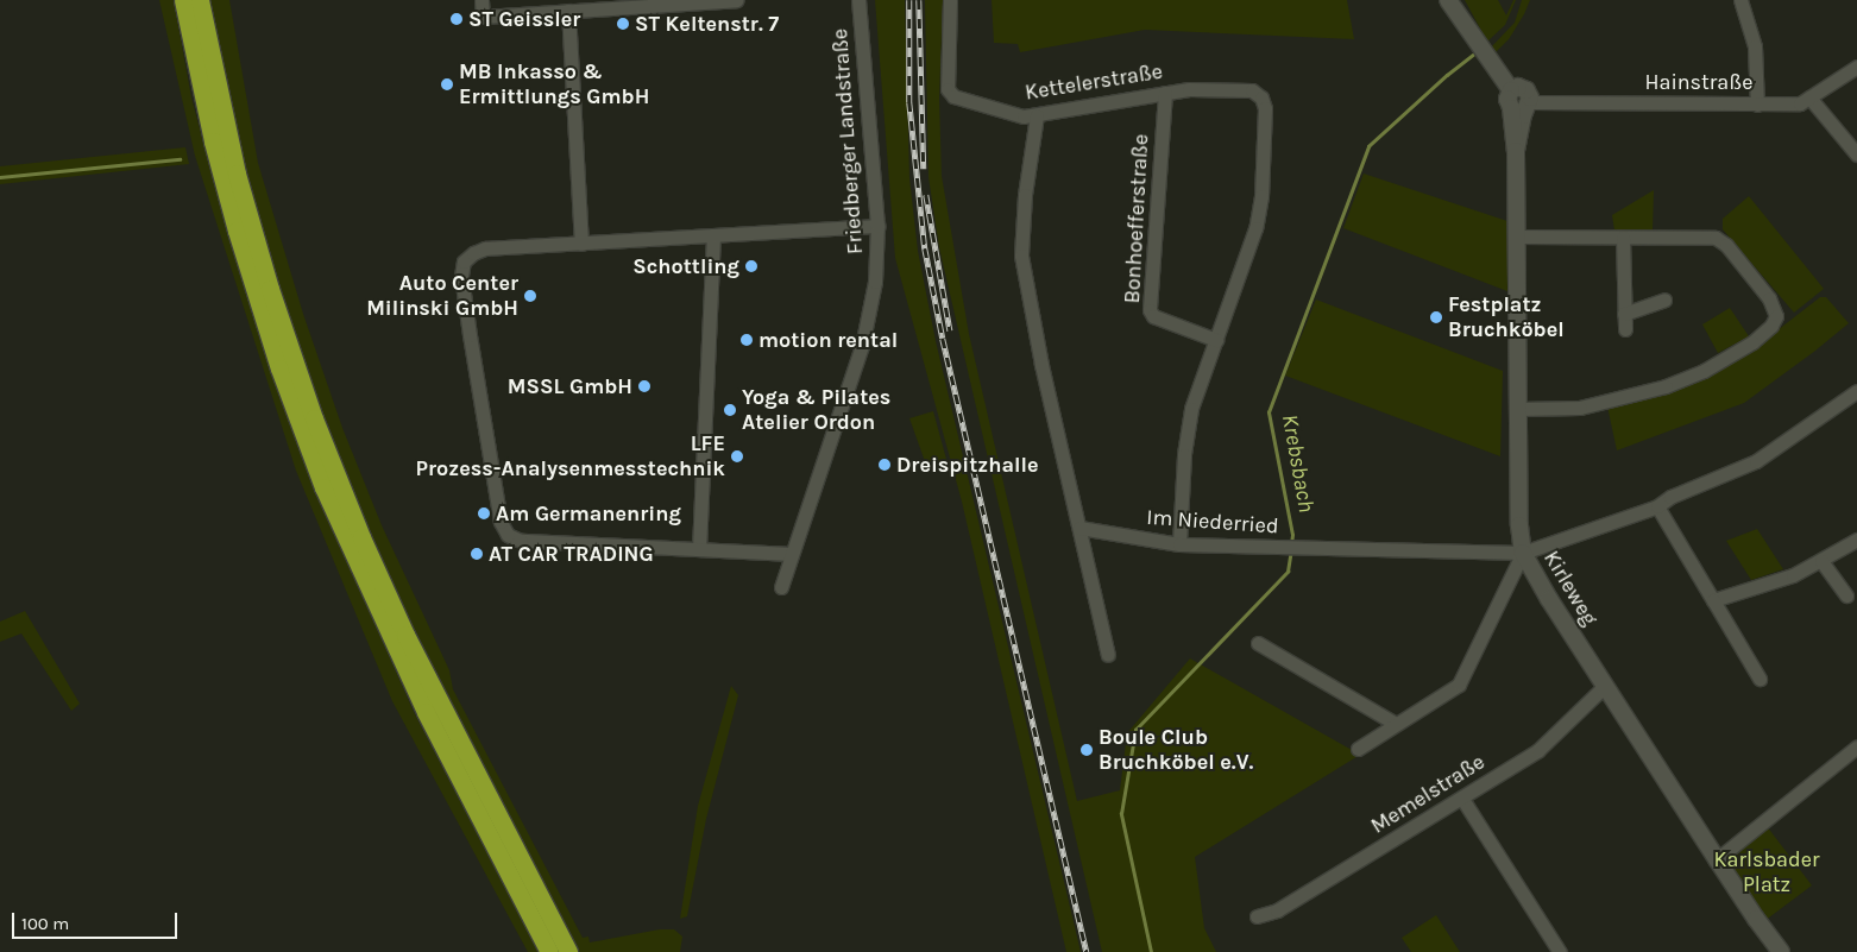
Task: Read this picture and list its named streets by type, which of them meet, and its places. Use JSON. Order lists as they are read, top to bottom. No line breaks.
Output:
{"streets":{"street":["Kettelerstraße","Hainstraße","Friedberger Landstraße","Bonhoefferstraße","Im Niederried","Kirleweg","Memelstraße"]},"crossings":[["Kettelerstraße","Bonhoefferstraße"],["Hainstraße","Kirleweg"],["Im Niederried","Kirleweg"],["Kirleweg","Memelstraße"]],"water":["Krebsbach"],"parks":["Karlsbader Platz"],"places":["ST Geissler","ST Keltenstr. 7","MB Inkasso & Ermittlungs GmbH","Schottling","Auto Center Milinski GmbH","Festplatz Bruchköbel","motion rental","MSSL GmbH","Yoga & Pilates Atelier Ordon","LFE Prozess-Analysenmesstechnik","Dreispitzhalle","Am Germanenring","AT CAR TRADING","Boule Club Bruchköbel e.V."],"scale_bar":"100 m"}
